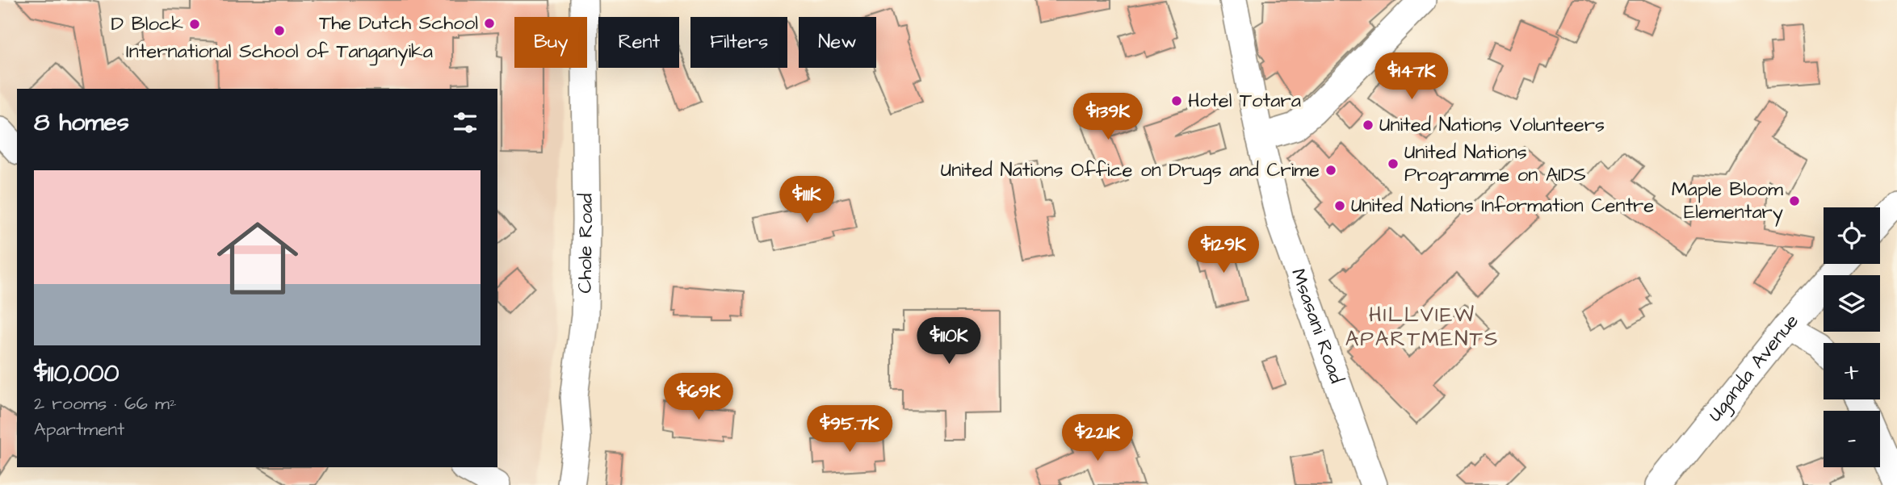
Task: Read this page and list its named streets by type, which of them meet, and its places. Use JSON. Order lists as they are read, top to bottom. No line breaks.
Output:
{"streets":{"street":["Chole Road","Msasani Road","Uganda Avenue"]},"districts":["HILLVIEW APARTMENTS"],"places":["The Dutch School","D Block","International School of Tanganyika","Hotel Totara","United Nations Volunteers","United Nations Programme on AIDS","United Nations Office on Drugs and Crime","Maple Bloom Elementary","United Nations Information Centre"],"page":{"chip":["Buy","Rent","Filters","New"],"price":["$147K","$139K","$111K","$129K","$110K","$69K","$95.7K","$221K"],"heading":"8 homes","list":[{"name":"$110,000","note":"2 rooms · 66 m² · Apartment"}],"map_buttons":["+","−"]}}
